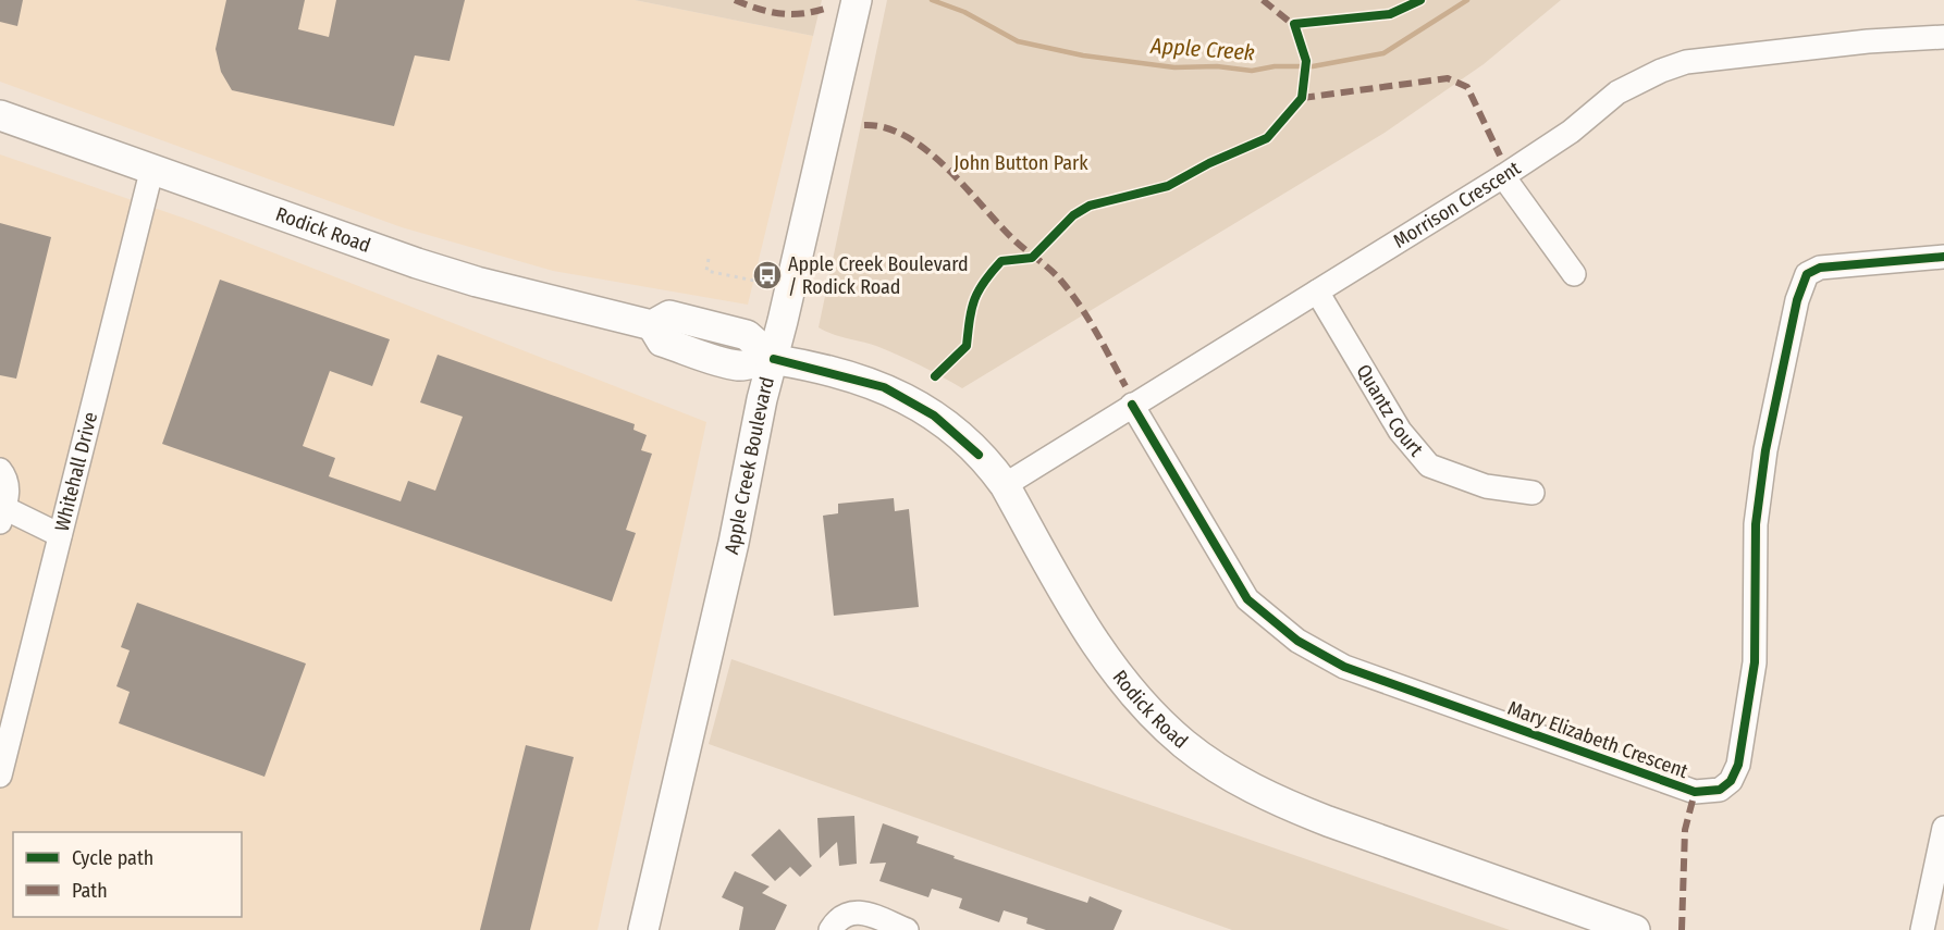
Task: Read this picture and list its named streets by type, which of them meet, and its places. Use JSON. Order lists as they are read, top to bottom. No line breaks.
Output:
{"streets":{"main road":["Rodick Road","Apple Creek Boulevard"],"street":["Morrison Crescent","Quantz Court","Whitehall Drive","Mary Elizabeth Crescent"]},"crossings":[["Morrison Crescent","Rodick Road"],["Morrison Crescent","Quantz Court"],["Morrison Crescent","Mary Elizabeth Crescent"],["Rodick Road","Apple Creek Boulevard"],["Rodick Road","Whitehall Drive"]],"water":["Apple Creek"],"parks":["John Button Park"],"places":{"bus stop":["Apple Creek Boulevard / Rodick Road"]},"legend":["Cycle path","Path"]}
